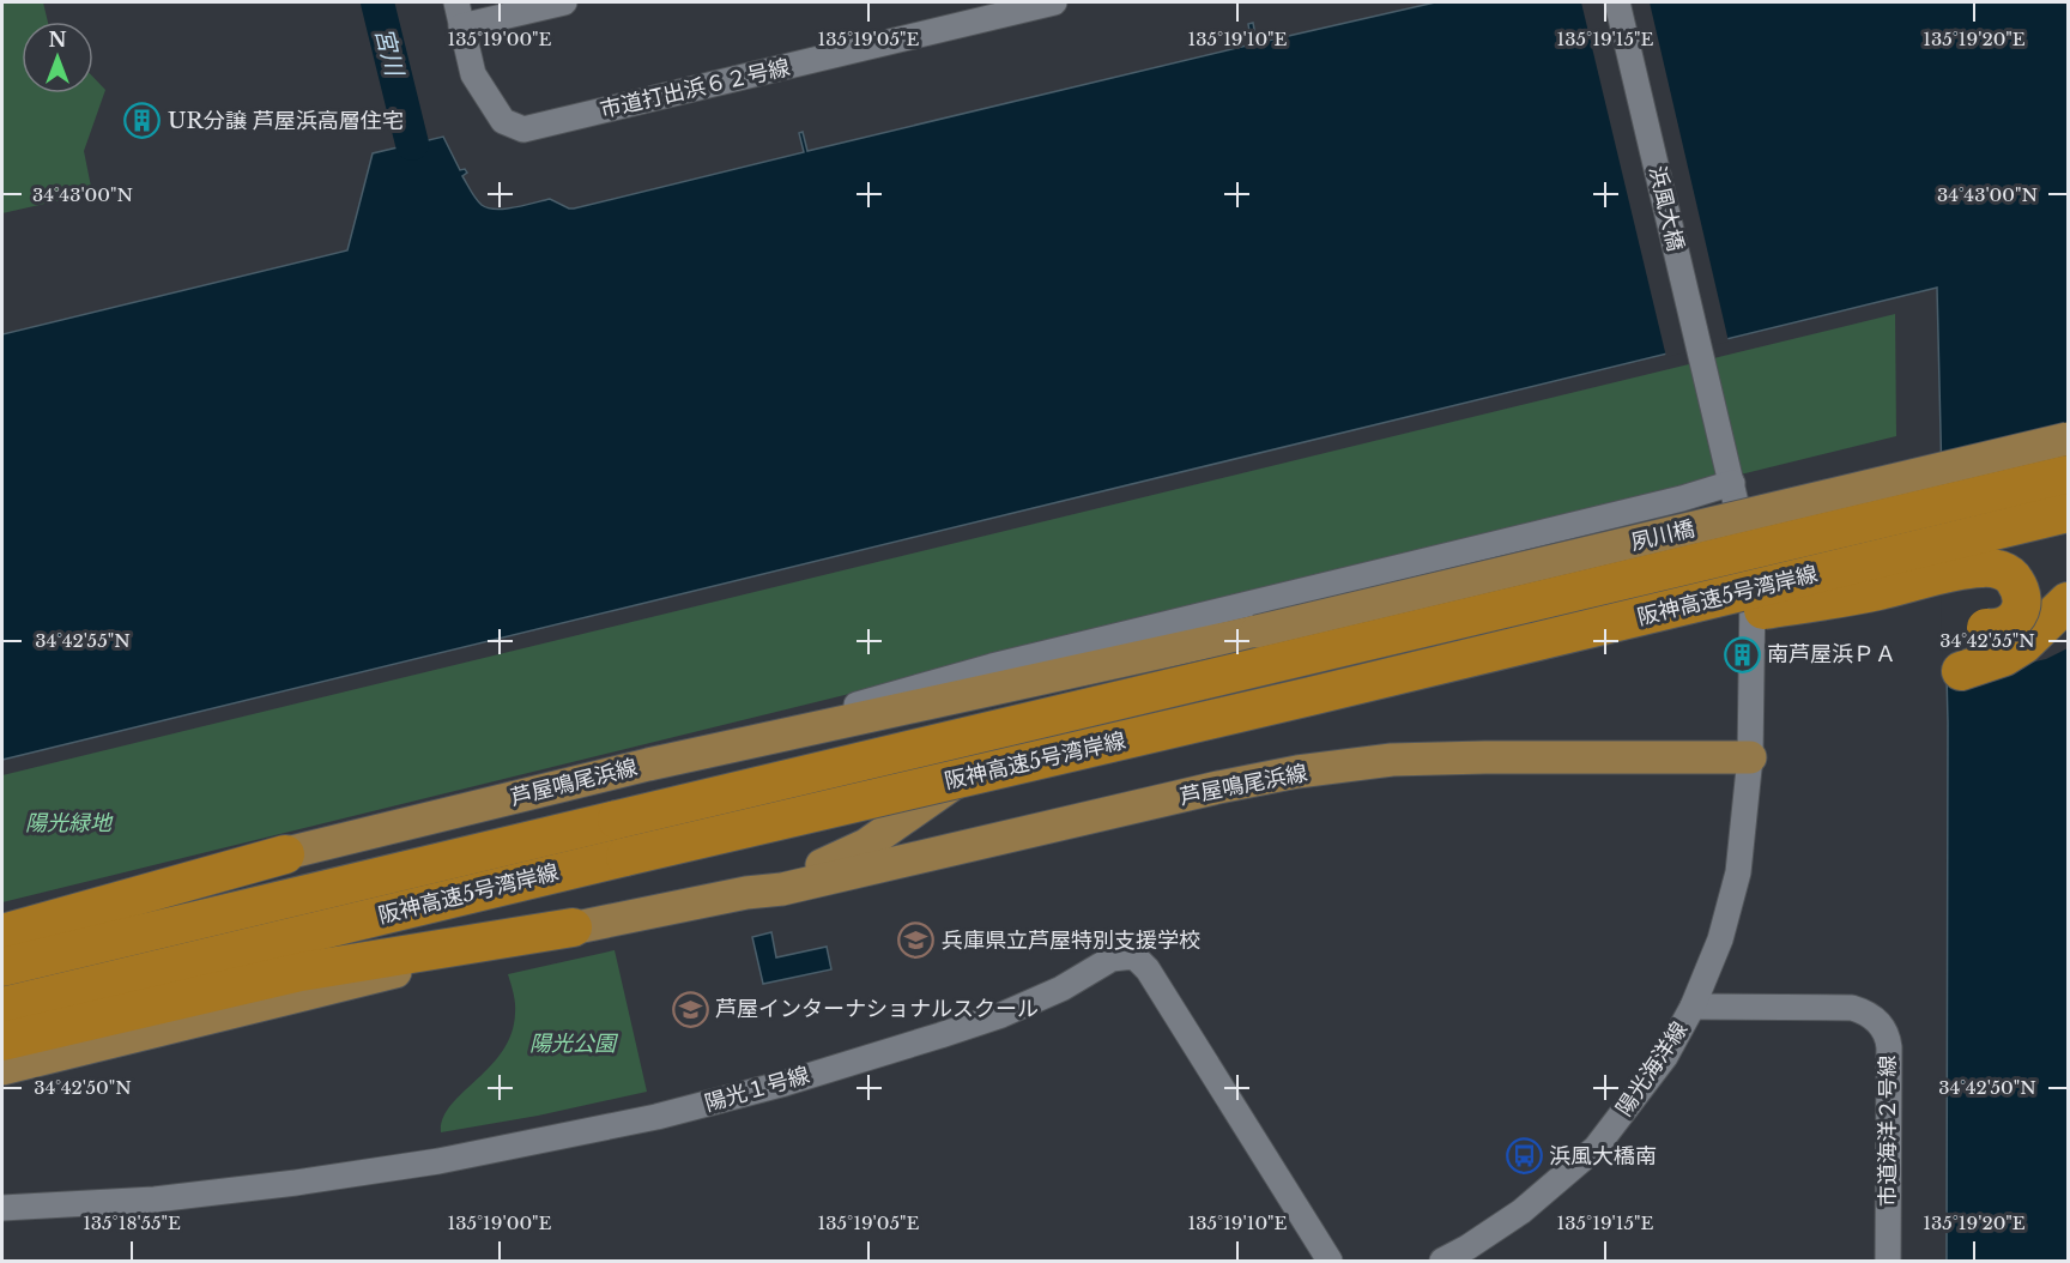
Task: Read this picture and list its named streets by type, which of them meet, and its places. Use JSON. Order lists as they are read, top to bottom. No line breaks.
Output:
{"streets":{"highway":["阪神高速5号湾岸線"],"main road":["夙川橋","芦屋鳴尾浜線"],"street":["市道打出浜６２号線","浜風大橋","陽光海洋線","陽光１号線","市道海洋２号線"]},"crossings":[["浜風大橋","陽光海洋線"],["夙川橋","芦屋鳴尾浜線"],["芦屋鳴尾浜線","陽光海洋線"],["陽光海洋線","市道海洋２号線"]],"water":["宮川"],"parks":["陽光緑地","陽光公園"],"places":{"building":["UR分譲 芦屋浜高層住宅","南芦屋浜ＰＡ"],"school or university":["兵庫県立芦屋特別支援学校","芦屋インターナショナルスクール"],"bus stop":["浜風大橋南"]},"north":"top","coordinates":["135°19'00\"E","135°19'05\"E","135°19'10\"E","135°19'15\"E","135°19'20\"E","34°43'00\"N","34°42'55\"N","34°42'50\"N","135°18'55\"E"]}
